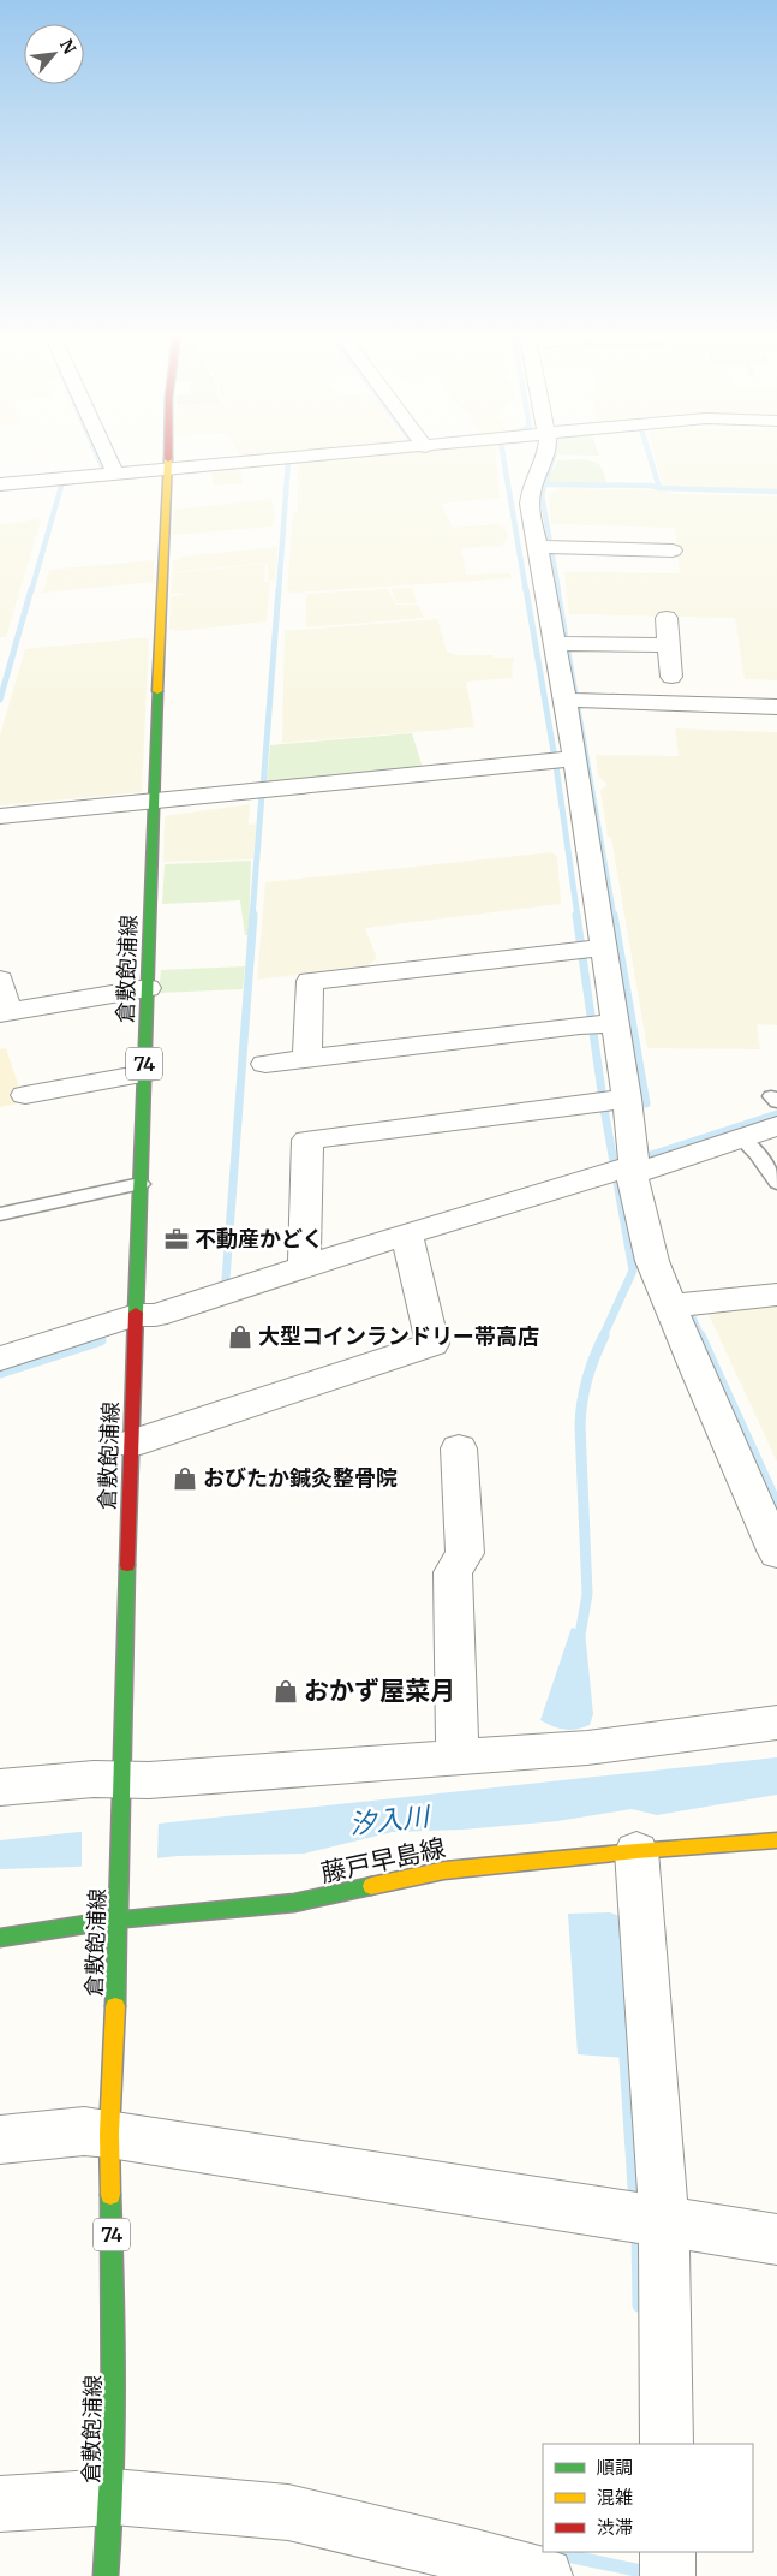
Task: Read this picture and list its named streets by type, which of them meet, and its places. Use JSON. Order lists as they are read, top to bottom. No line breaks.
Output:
{"streets":{"main road":["倉敷飽浦線","74","藤戸早島線"]},"crossings":[["倉敷飽浦線","藤戸早島線"]],"water":["汐入川"],"places":{"office":["不動産かどく"],"shop":["大型コインランドリー帯高店","おびたか鍼灸整骨院","おかず屋菜月"]},"legend":["順調","混雑","渋滞"],"north":"top right"}
